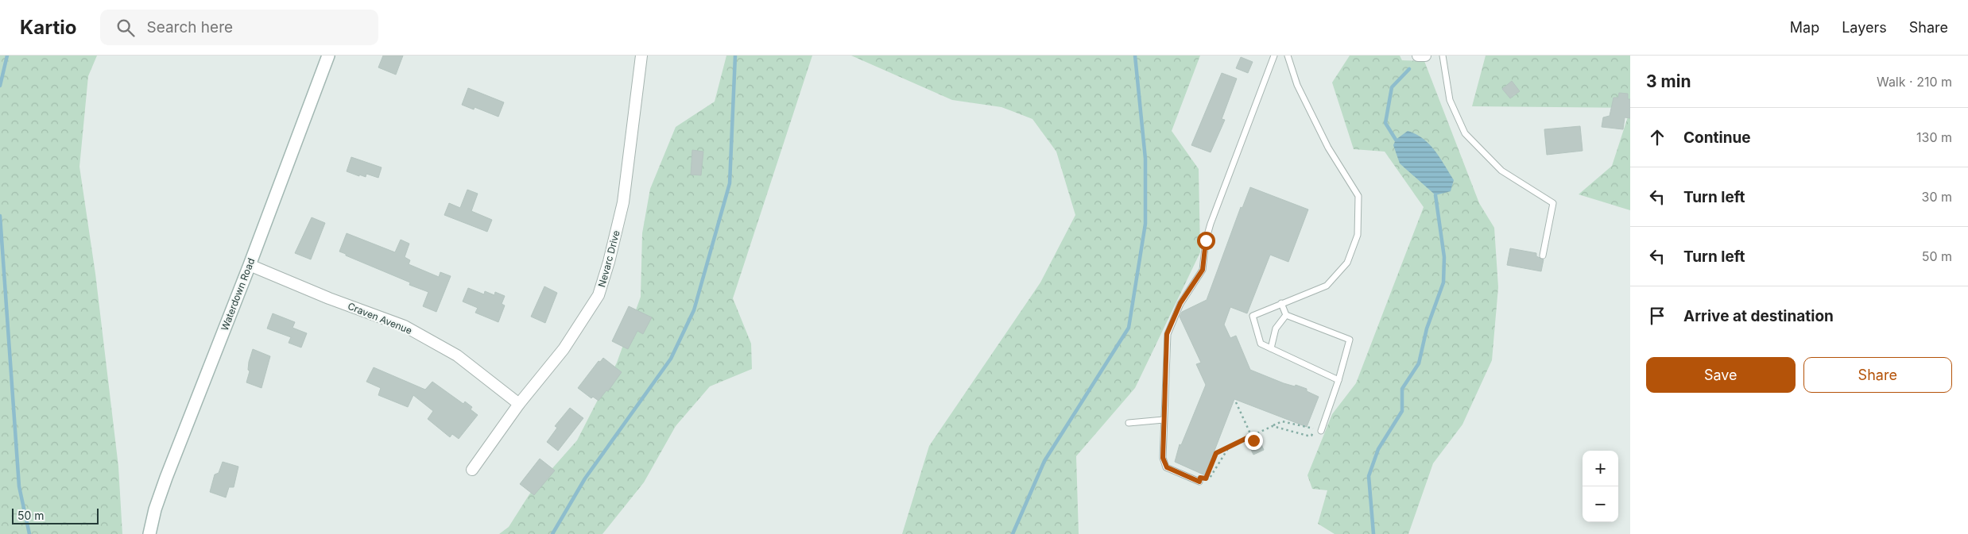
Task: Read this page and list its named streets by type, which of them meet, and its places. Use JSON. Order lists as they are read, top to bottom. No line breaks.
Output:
{"streets":{"main road":["Waterdown Road"],"street":["Nevarc Drive","Craven Avenue"]},"crossings":[["Nevarc Drive","Craven Avenue"],["Waterdown Road","Craven Avenue"]],"scale_bar":"50 m","page":{"header":"Kartio","search":"Search here","nav":["Map","Layers","Share"],"heading":["3 min","Walk · 210 m"],"list":[["Continue","130 m"],["Turn left","30 m"],["Turn left","50 m"],"Arrive at destination"],"buttons":["Save","Share"],"map_buttons":["+","−"],"scale":"50 m"}}
